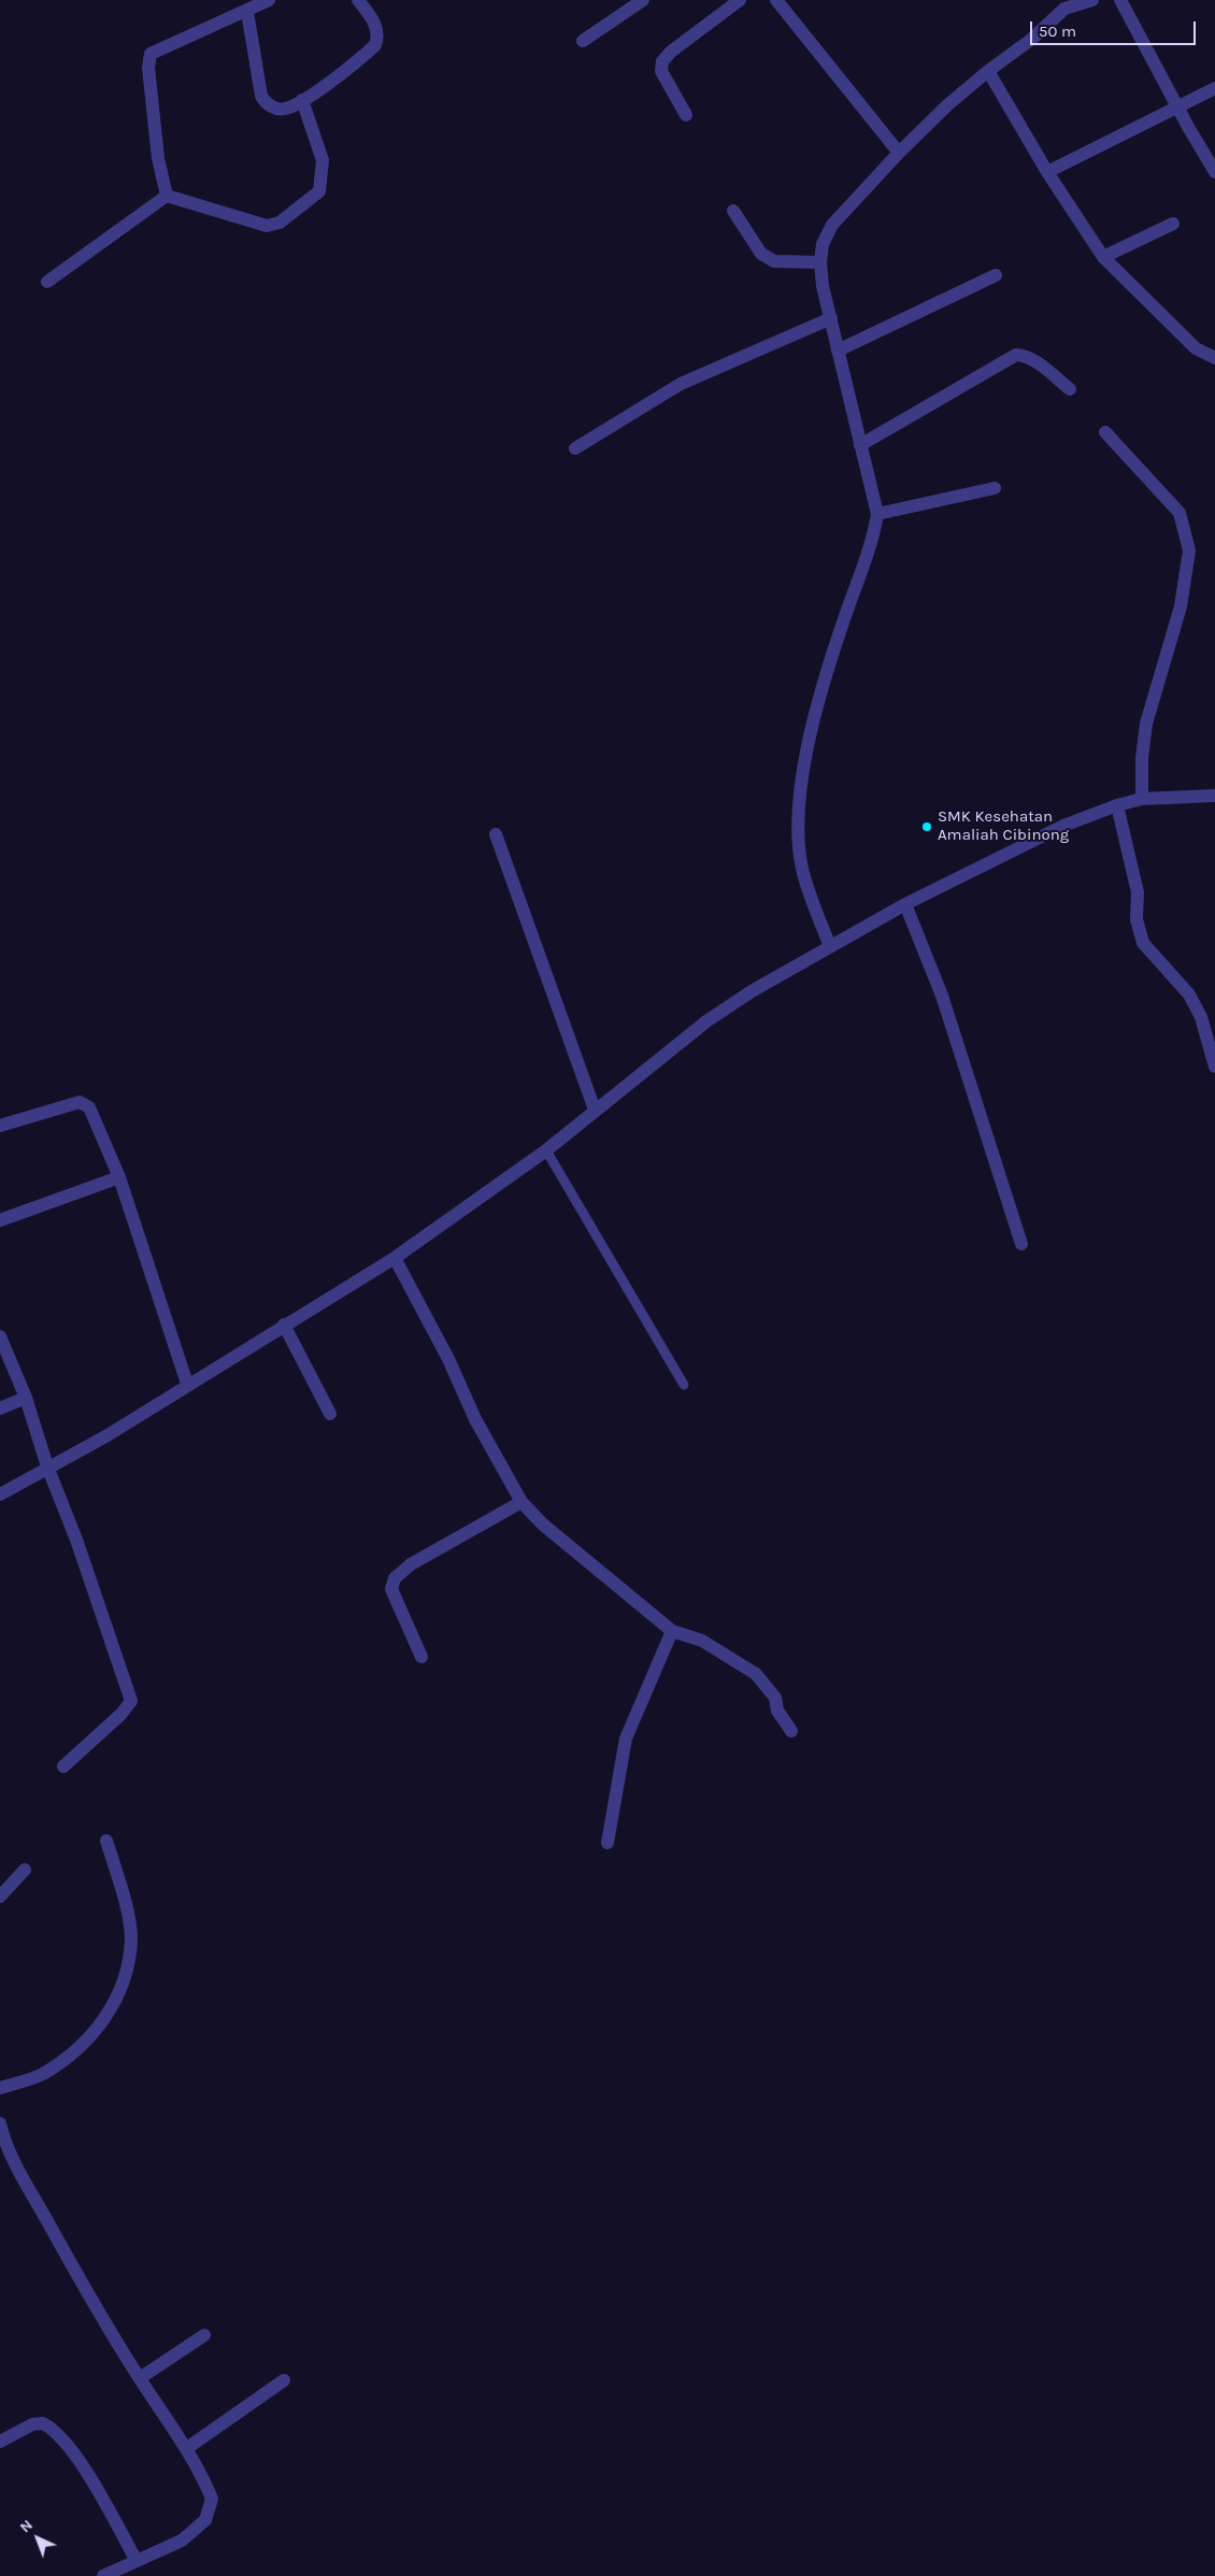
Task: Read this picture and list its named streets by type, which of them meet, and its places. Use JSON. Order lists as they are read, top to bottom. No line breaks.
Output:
{"places":["SMK Kesehatan Amaliah Cibinong"],"scale_bar":"50 m","north":"top left"}
